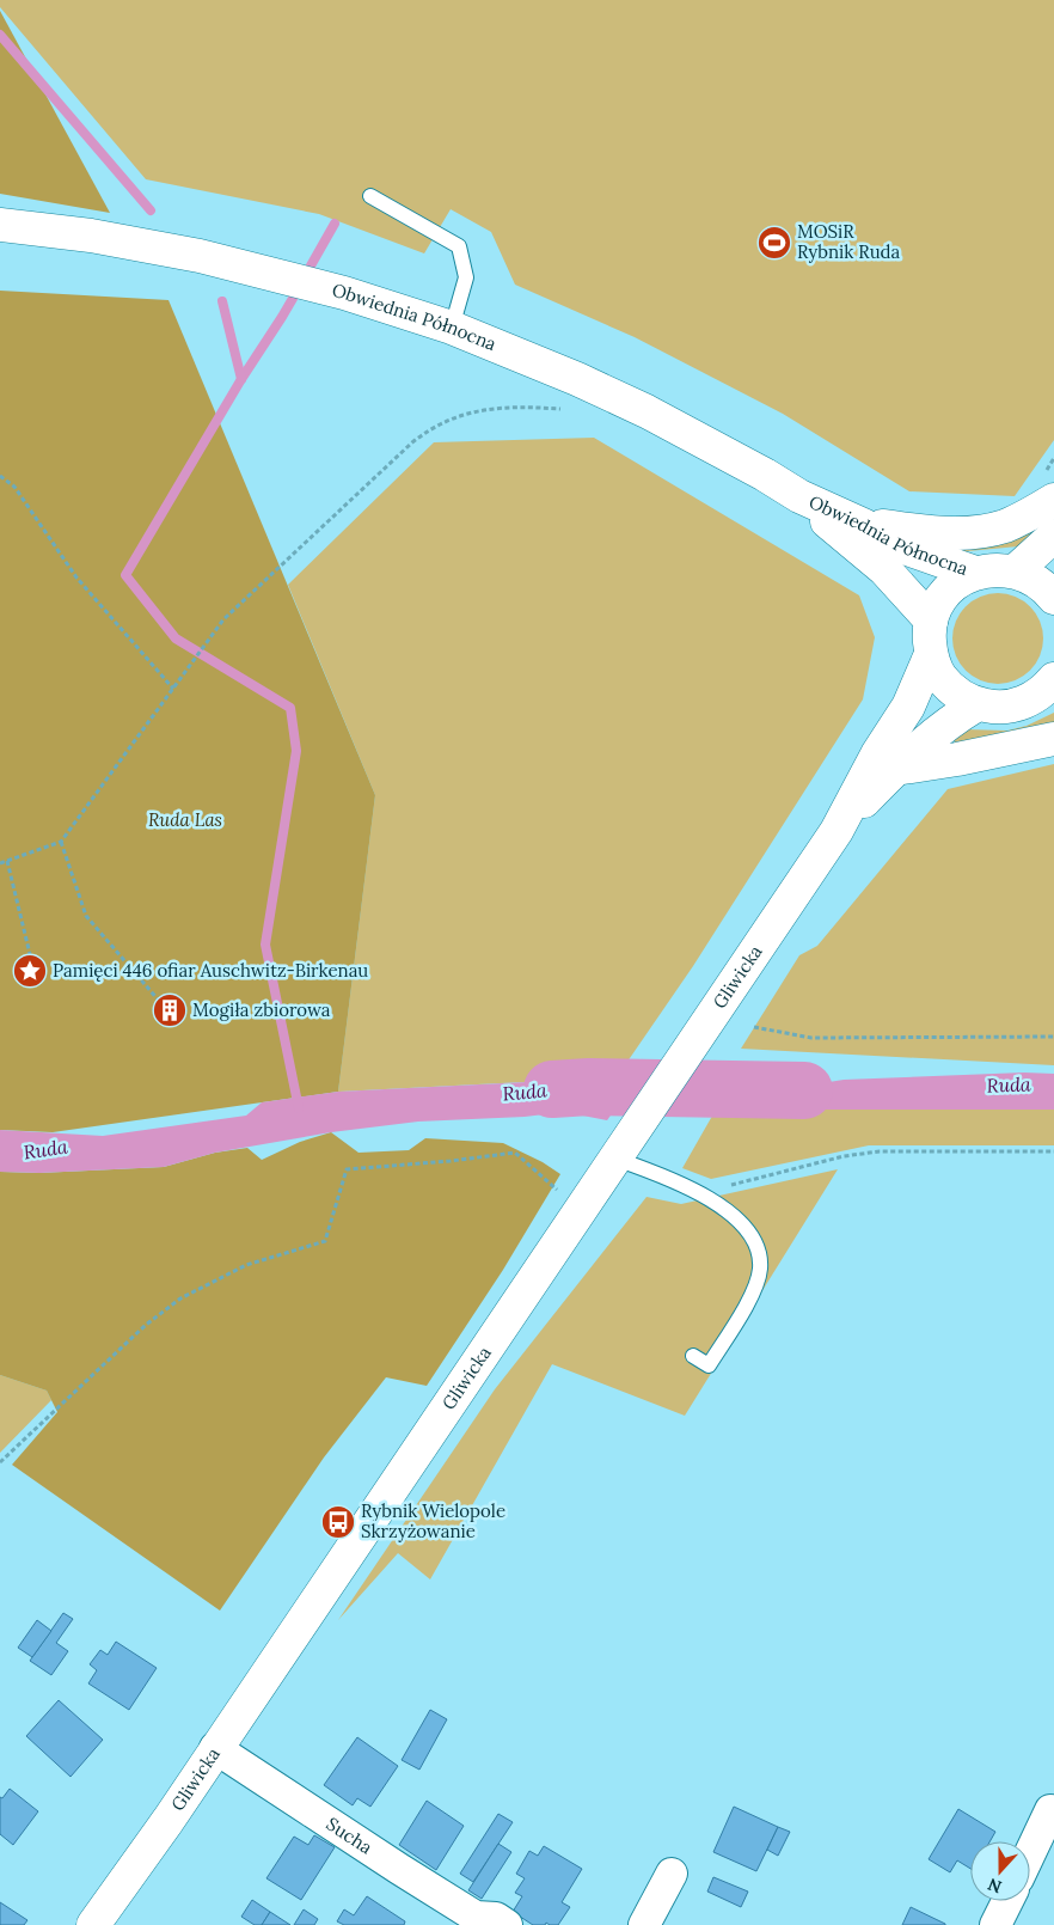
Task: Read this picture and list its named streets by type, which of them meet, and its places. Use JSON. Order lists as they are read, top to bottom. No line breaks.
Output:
{"streets":{"main road":["Obwiednia Północna","Gliwicka"],"street":["Sucha"]},"crossings":[["Gliwicka","Sucha"]],"water":["Ruda"],"parks":["Ruda Las"],"places":{"sports":["MOSiR Rybnik Ruda"],"place":["Pamięci 446 ofiar Auschwitz-Birkenau"],"building":["Mogiła zbiorowa"],"bus stop":["Rybnik Wielopole Skrzyżowanie"]},"north":"bottom"}
